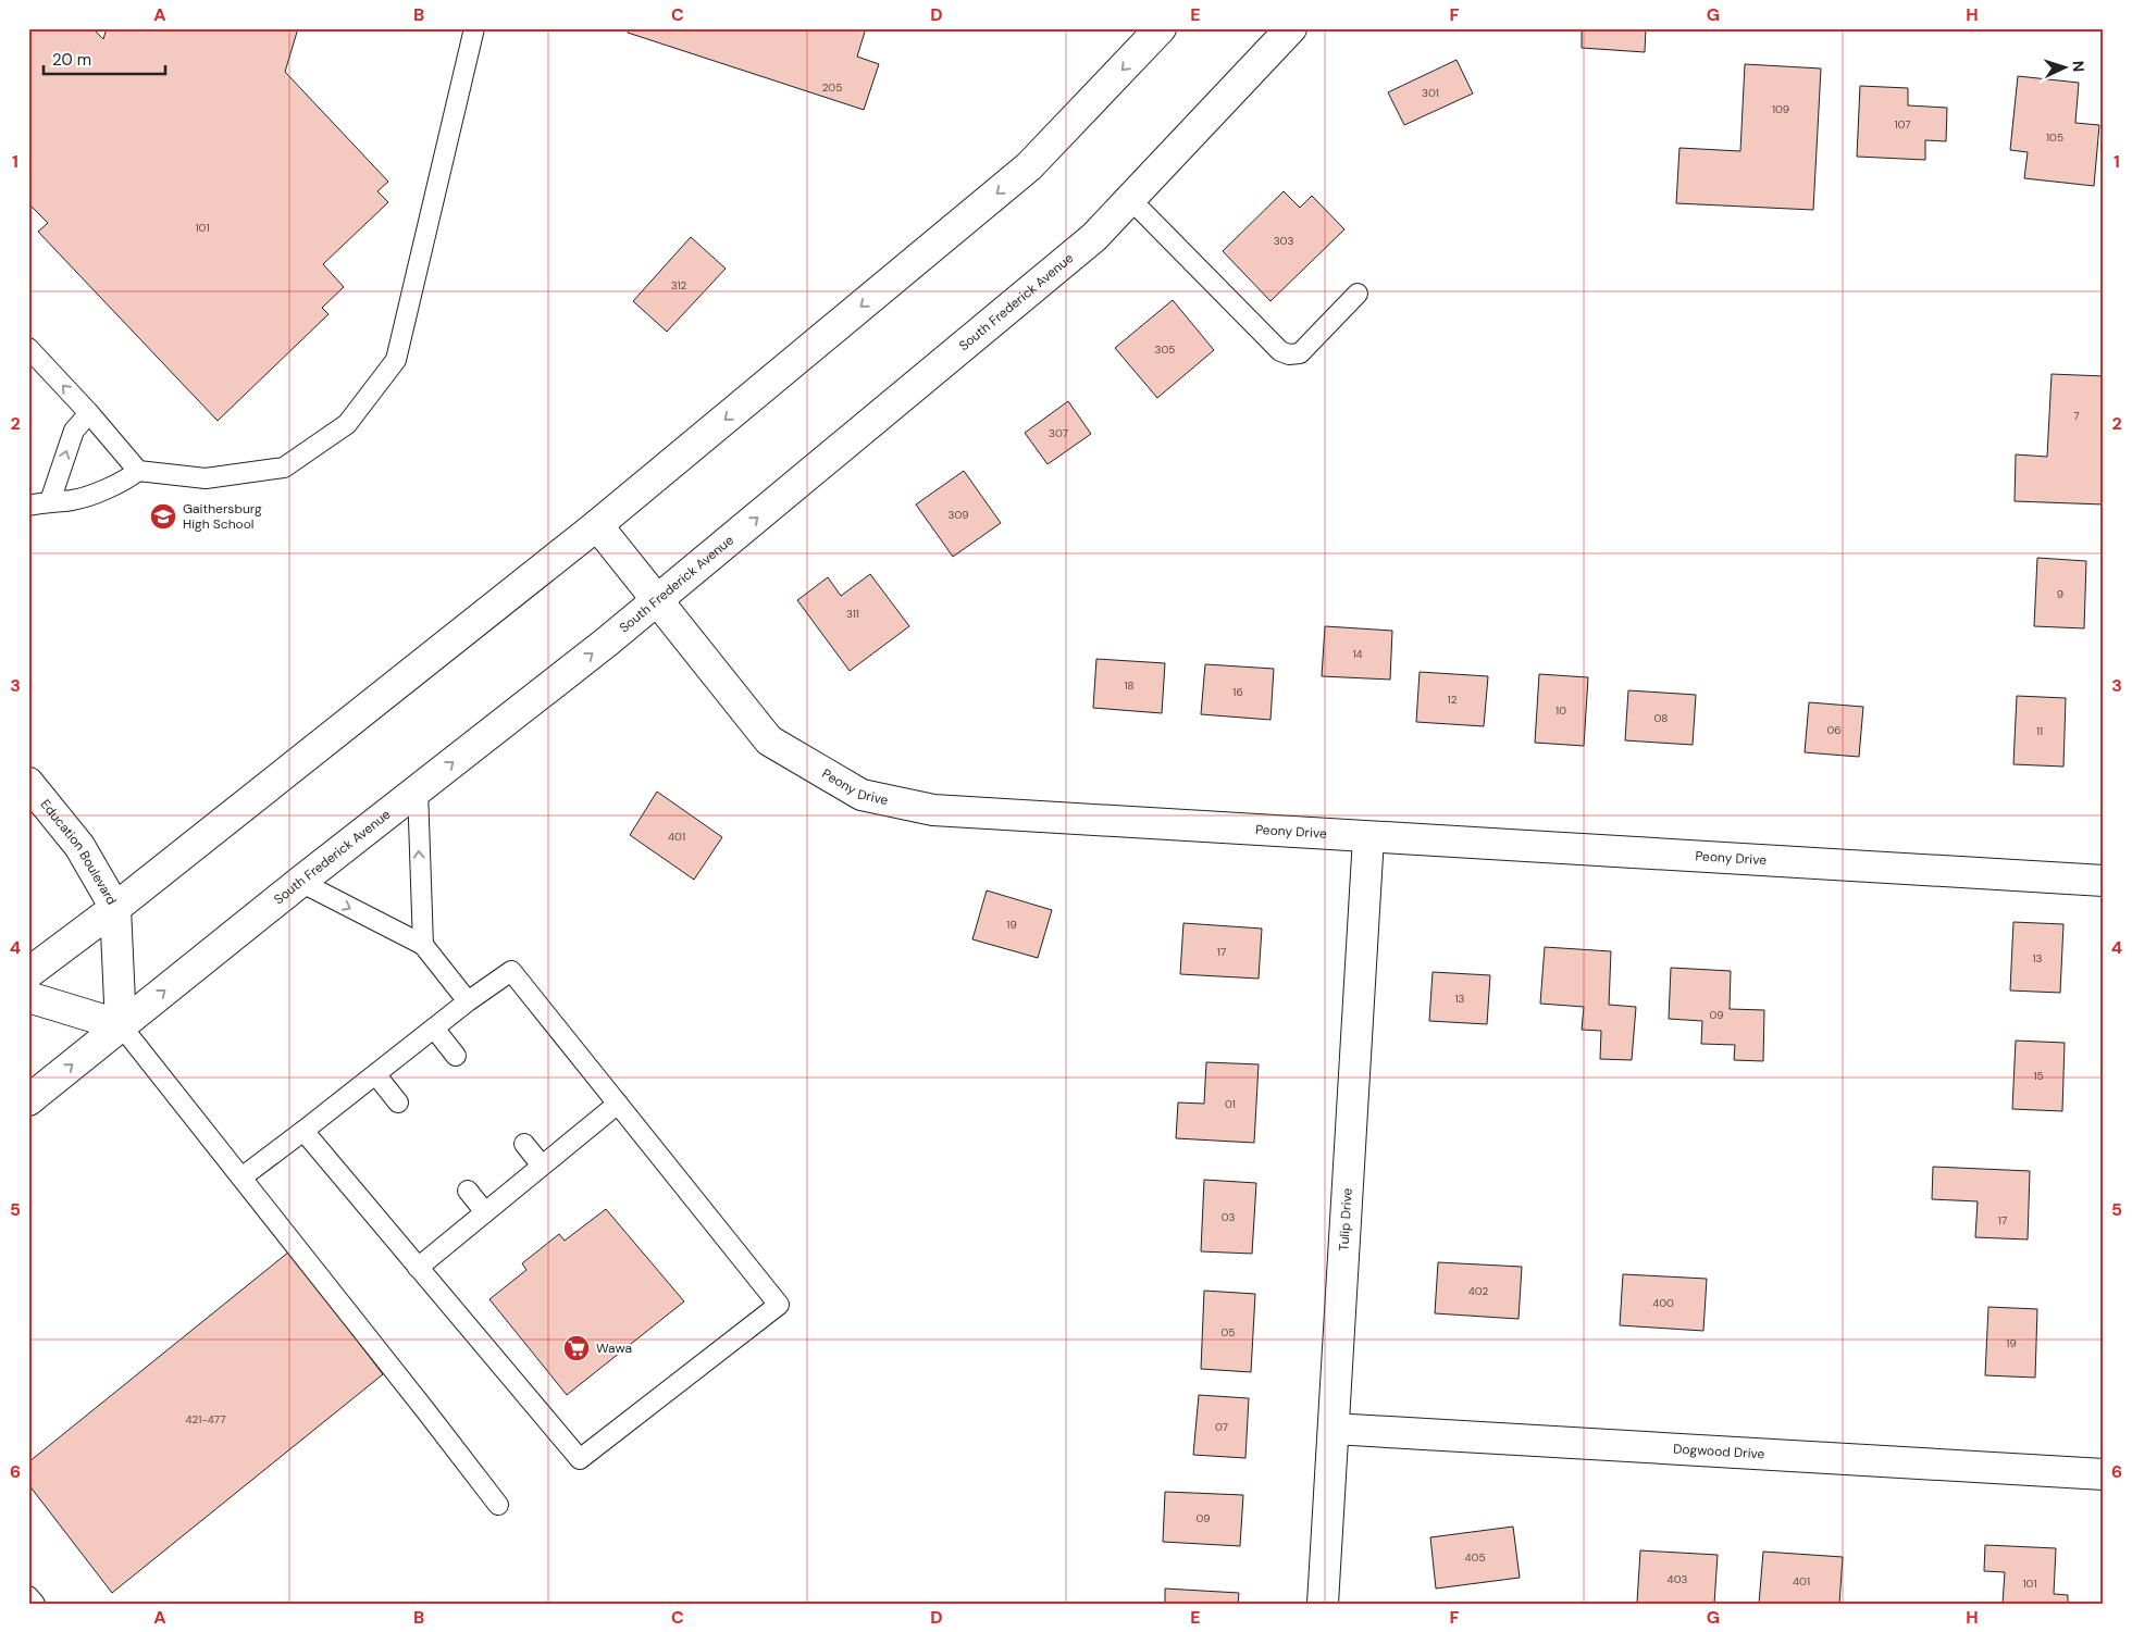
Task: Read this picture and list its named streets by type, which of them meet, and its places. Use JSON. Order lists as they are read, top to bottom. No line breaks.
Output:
{"streets":{"street":["South Frederick Avenue","Peony Drive","Education Boulevard","Tulip Drive","Dogwood Drive"]},"crossings":[["South Frederick Avenue","Peony Drive"],["South Frederick Avenue","Education Boulevard"],["Peony Drive","Tulip Drive"],["Tulip Drive","Dogwood Drive"]],"places":{"school or university":["Gaithersburg High School"],"supermarket":["Wawa"]},"house_numbers":["205","301","109","107","105","101","303","312","305","7","307","309","9","311","14","18","16","12","10","08","06","11","401","19","17","13","13","09","15","01","03","17","402","400","05","19","421-477","07","09","405","403","401","101"],"scale_bar":"20 m","north":"right","grid":{"columns":["A","B","C","D","E","F","G","H"],"rows":["1","2","3","4","5","6"]}}
